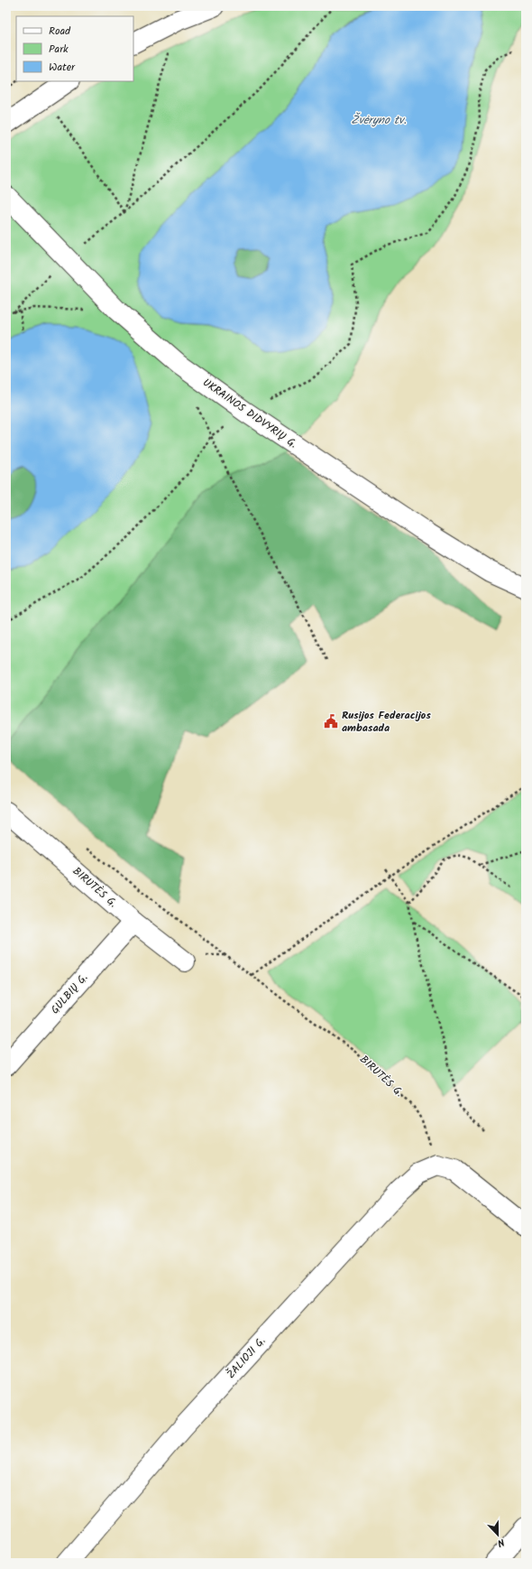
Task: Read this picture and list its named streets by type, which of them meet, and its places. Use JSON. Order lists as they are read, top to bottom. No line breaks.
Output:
{"streets":{"street":["UKRAINOS DIDVYRIŲ G.","BIRUTĖS G.","GULBIŲ G.","ŽALIOJI G."]},"crossings":[["BIRUTĖS G.","GULBIŲ G."],["BIRUTĖS G.","ŽALIOJI G."]],"water":["Žvėryno tv."],"places":{"public building":["Rusijos Federacijos ambasada"]},"legend":["Road","Park","Water"],"north":"bottom"}
